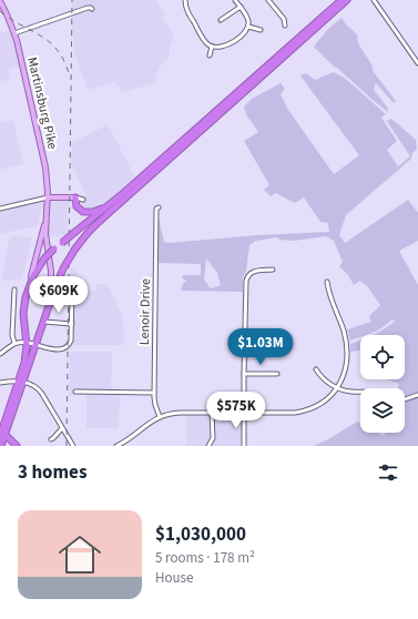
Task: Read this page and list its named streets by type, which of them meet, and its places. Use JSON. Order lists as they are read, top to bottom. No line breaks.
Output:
{"streets":{"main road":["Martinsburg Pike"],"street":["Lenoir Drive"]},"page":{"price":["$609K","$1.03M","$575K"],"heading":"3 homes","list":[{"name":"$1,030,000","note":"5 rooms · 178 m² · House"}]}}
